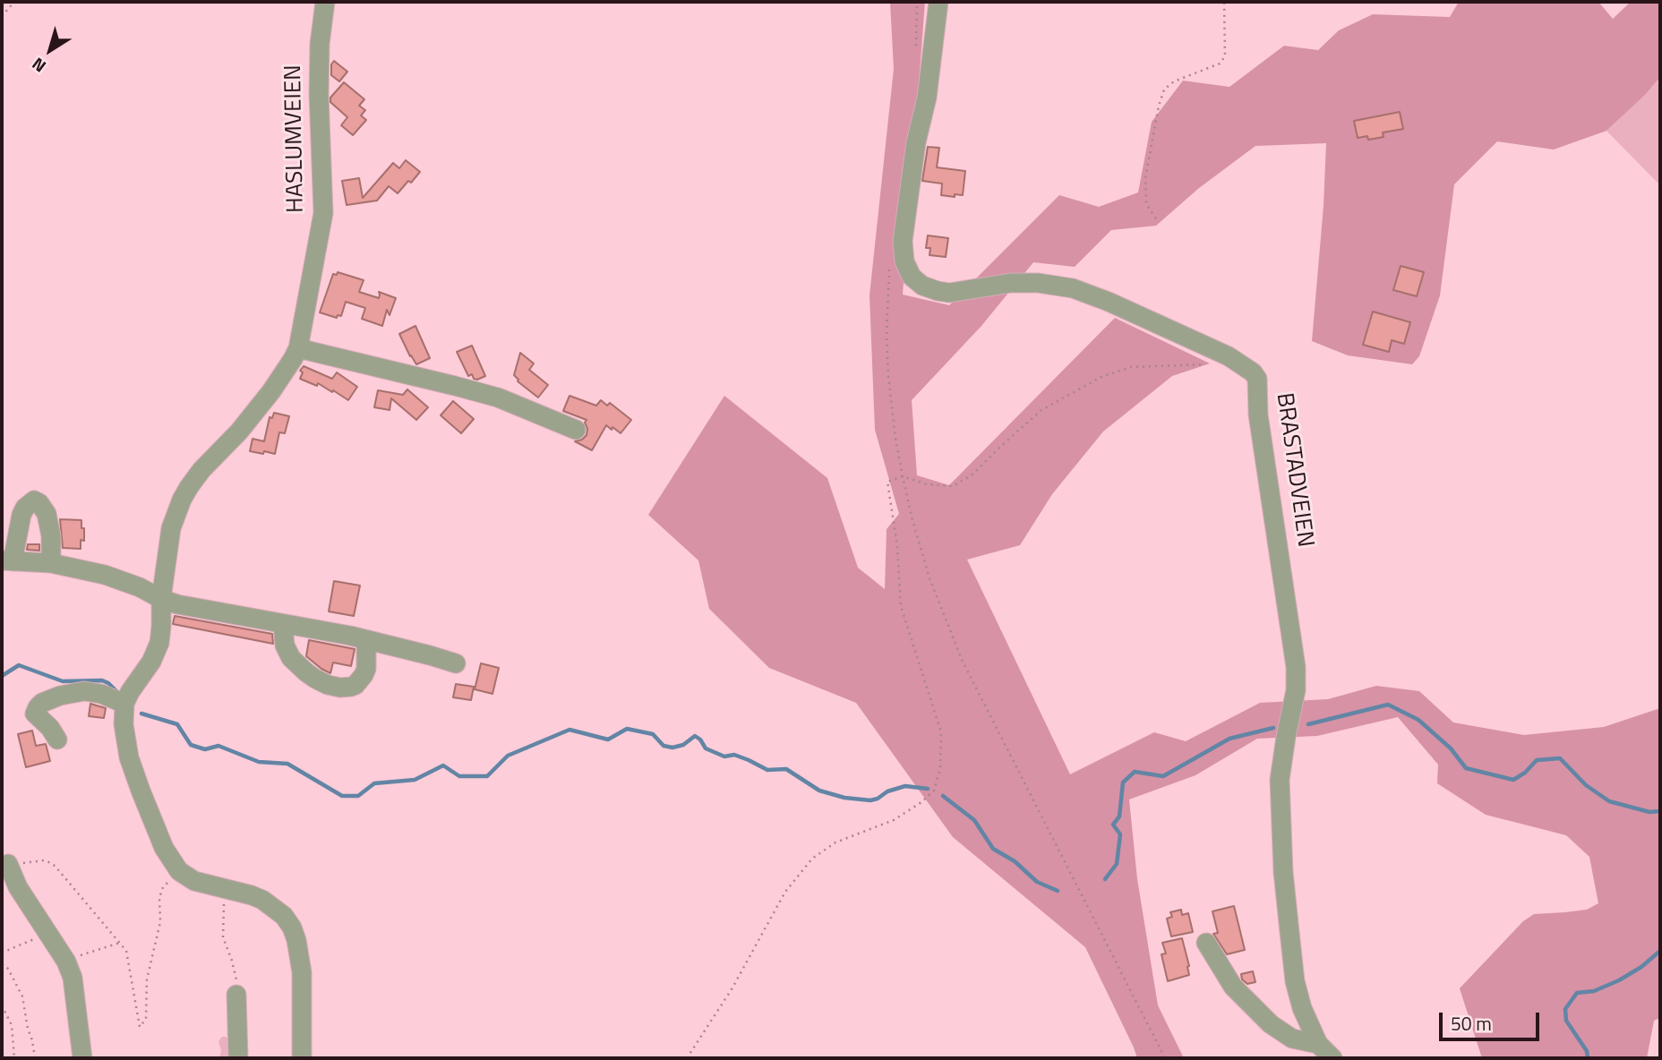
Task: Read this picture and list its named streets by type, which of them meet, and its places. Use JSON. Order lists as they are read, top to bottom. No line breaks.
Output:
{"streets":{"street":["HASLUMVEIEN","BRASTADVEIEN"]},"scale_bar":"50 m","north":"bottom left"}
